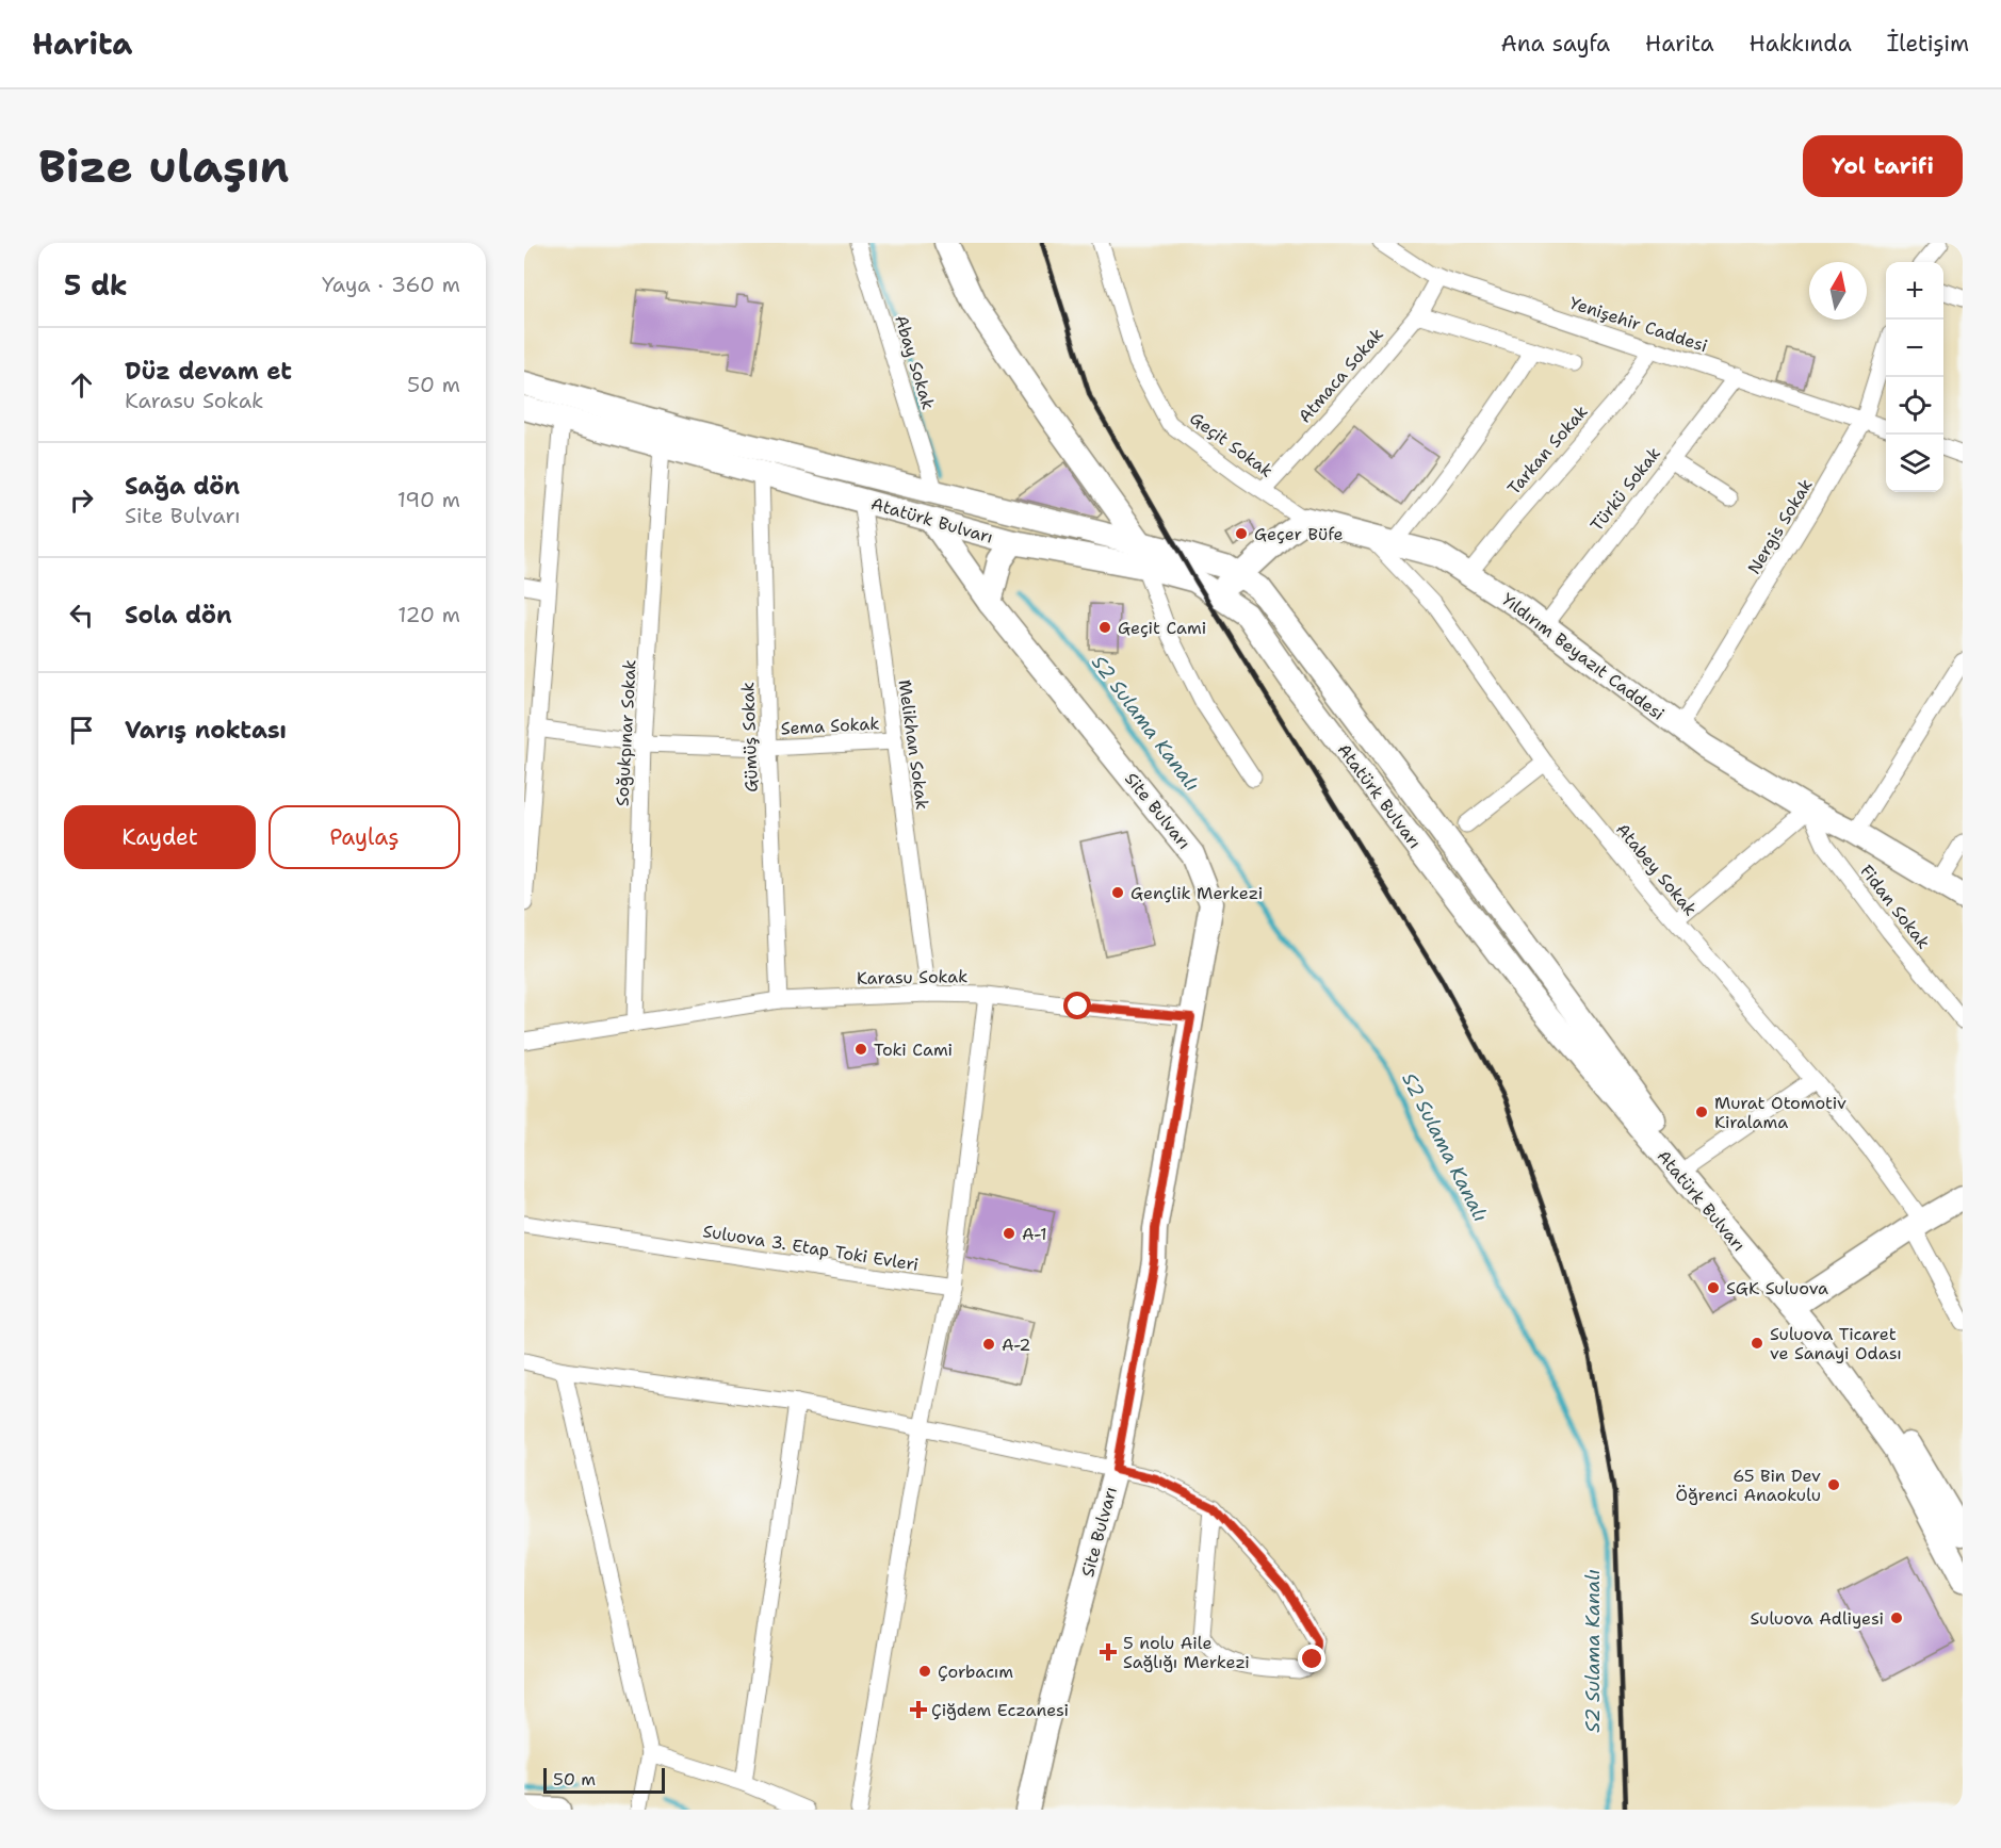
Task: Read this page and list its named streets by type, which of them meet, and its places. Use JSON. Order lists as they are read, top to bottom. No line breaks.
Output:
{"streets":{"main road":["Atatürk Bulvarı","Yıldırım Beyazıt Caddesi","Site Bulvarı"],"street":["Yenişehir Caddesi","Abay Sokak","Atmaca Sokak","Geçit Sokak","Tarkan Sokak","Türkü Sokak","Nergis Sokak","Sema Sokak","Soğukpınar Sokak","Gümüş Sokak","Melikhan Sokak","Atabey Sokak","Fidan Sokak","Karasu Sokak","Suluova 3. Etap Toki Evleri"]},"crossings":[["Yenişehir Caddesi","Atmaca Sokak"],["Yenişehir Caddesi","Tarkan Sokak"],["Yenişehir Caddesi","Türkü Sokak"],["Yenişehir Caddesi","Nergis Sokak"],["Abay Sokak","Atatürk Bulvarı"],["Atmaca Sokak","Geçit Sokak"],["Geçit Sokak","Yıldırım Beyazıt Caddesi"],["Tarkan Sokak","Yıldırım Beyazıt Caddesi"],["Türkü Sokak","Yıldırım Beyazıt Caddesi"],["Atatürk Bulvarı","Soğukpınar Sokak"],["Atatürk Bulvarı","Gümüş Sokak"],["Atatürk Bulvarı","Melikhan Sokak"],["Atatürk Bulvarı","Site Bulvarı"],["Nergis Sokak","Yıldırım Beyazıt Caddesi"],["Yıldırım Beyazıt Caddesi","Atabey Sokak"],["Yıldırım Beyazıt Caddesi","Fidan Sokak"],["Sema Sokak","Soğukpınar Sokak"],["Sema Sokak","Gümüş Sokak"],["Sema Sokak","Melikhan Sokak"],["Soğukpınar Sokak","Karasu Sokak"],["Gümüş Sokak","Karasu Sokak"],["Melikhan Sokak","Karasu Sokak"],["Site Bulvarı","Karasu Sokak"]],"water":["S2 Sulama Kanalı"],"places":{"other":["Geçer Büfe","Geçit Cami","Gençlik Merkezi","Toki Cami","Murat Otomotiv Kiralama","A-1","SGK Suluova","Suluova Ticaret ve Sanayi Odası","A-2","65 Bin Dev Öğrenci Anaokulu","Suluova Adliyesi","Çorbacım"],"health":["5 nolu Aile Sağlığı Merkezi","Çiğdem Eczanesi"]},"scale_bar":"50 m","north":"top","page":{"header":"Harita","nav":["Ana sayfa","Harita","Hakkında","İletişim"],"buttons":["Yol tarifi",["Kaydet","Paylaş"]],"title":"Bize ulaşın","heading":["5 dk","Yaya · 360 m"],"map_buttons":["+","−"],"list":[["Düz devam et","Karasu Sokak","50 m"],["Sağa dön","Site Bulvarı","190 m"],["Sola dön","120 m"],"Varış noktası"],"scale":"50 m"}}
